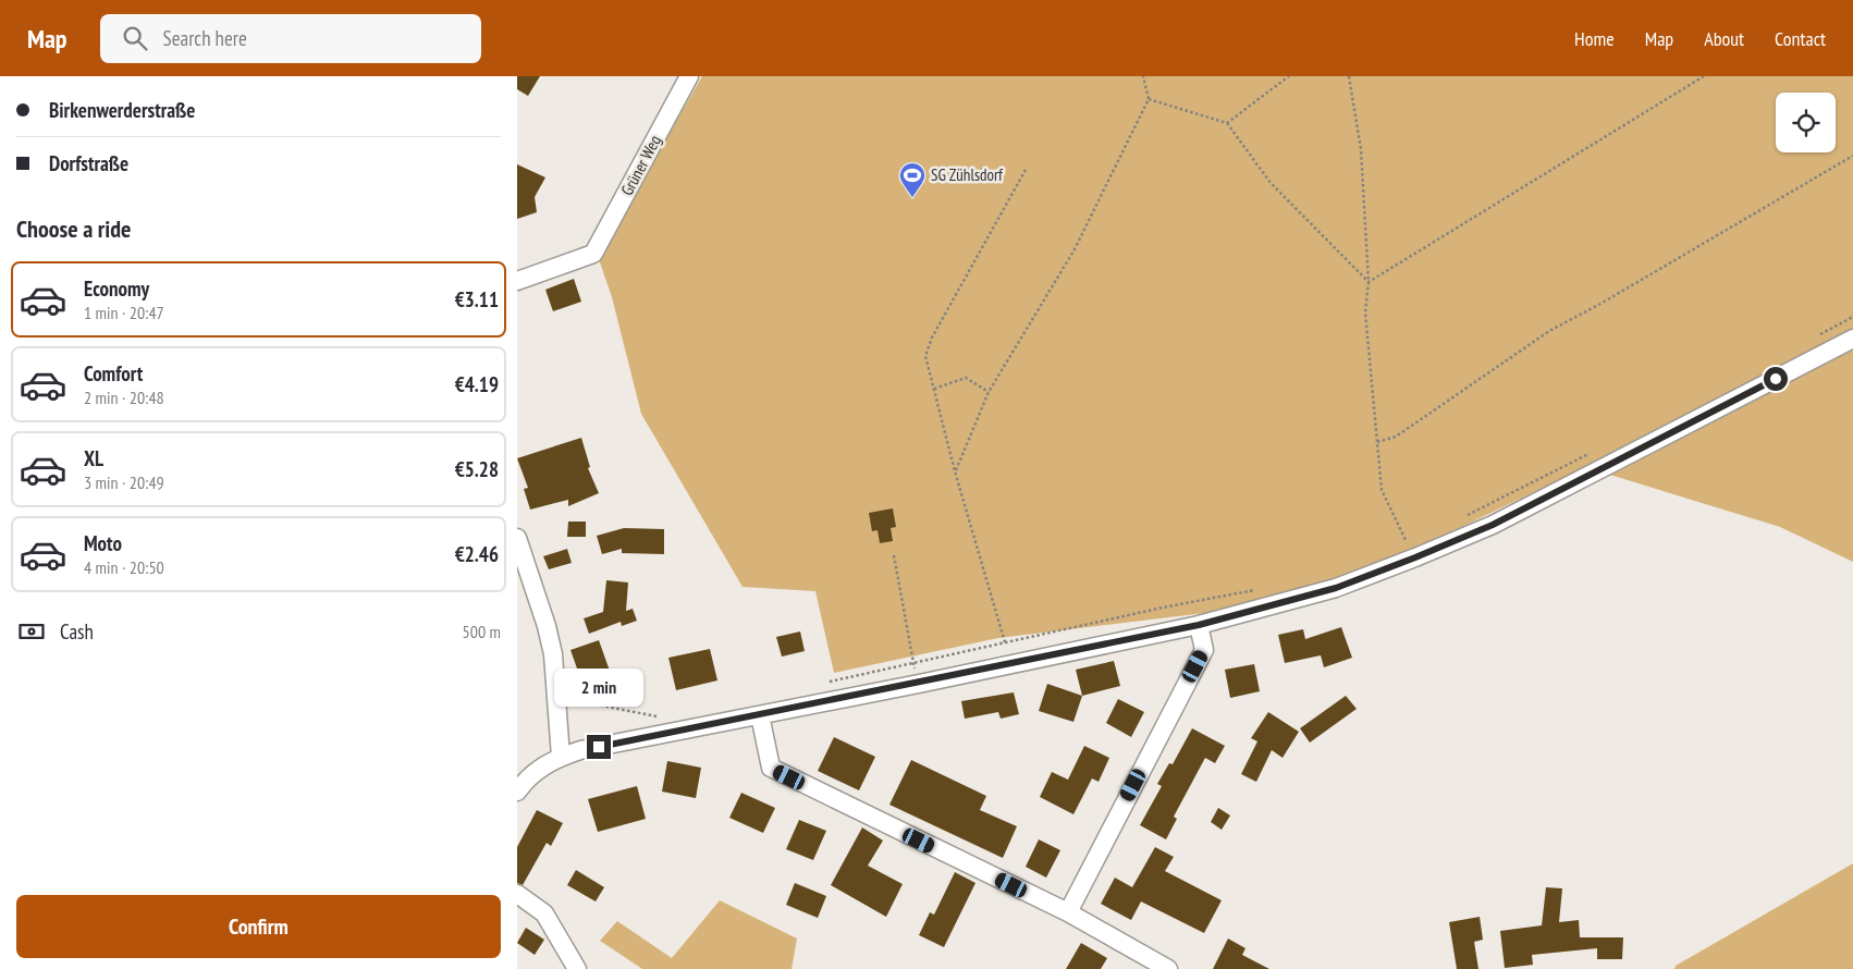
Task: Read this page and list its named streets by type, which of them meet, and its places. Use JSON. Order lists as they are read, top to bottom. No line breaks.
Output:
{"streets":{"street":["Grüner Weg"]},"places":{"sports":["SG Zühlsdorf"]},"page":{"header":"Map","search":"Search here","nav":["Home","Map","About","Contact"],"banner":["Birkenwerderstraße","Dorfstraße"],"heading":"Choose a ride","list":[{"name":"Economy","note":"1 min · 20:47","value":"€3.11"},{"name":"Comfort","note":"2 min · 20:48","value":"€4.19"},{"name":"XL","note":"3 min · 20:49","value":"€5.28"},{"name":"Moto","note":"4 min · 20:50","value":"€2.46"}],"pay":["Cash","500 m"],"bubble":"2 min","buttons":"Confirm"}}
